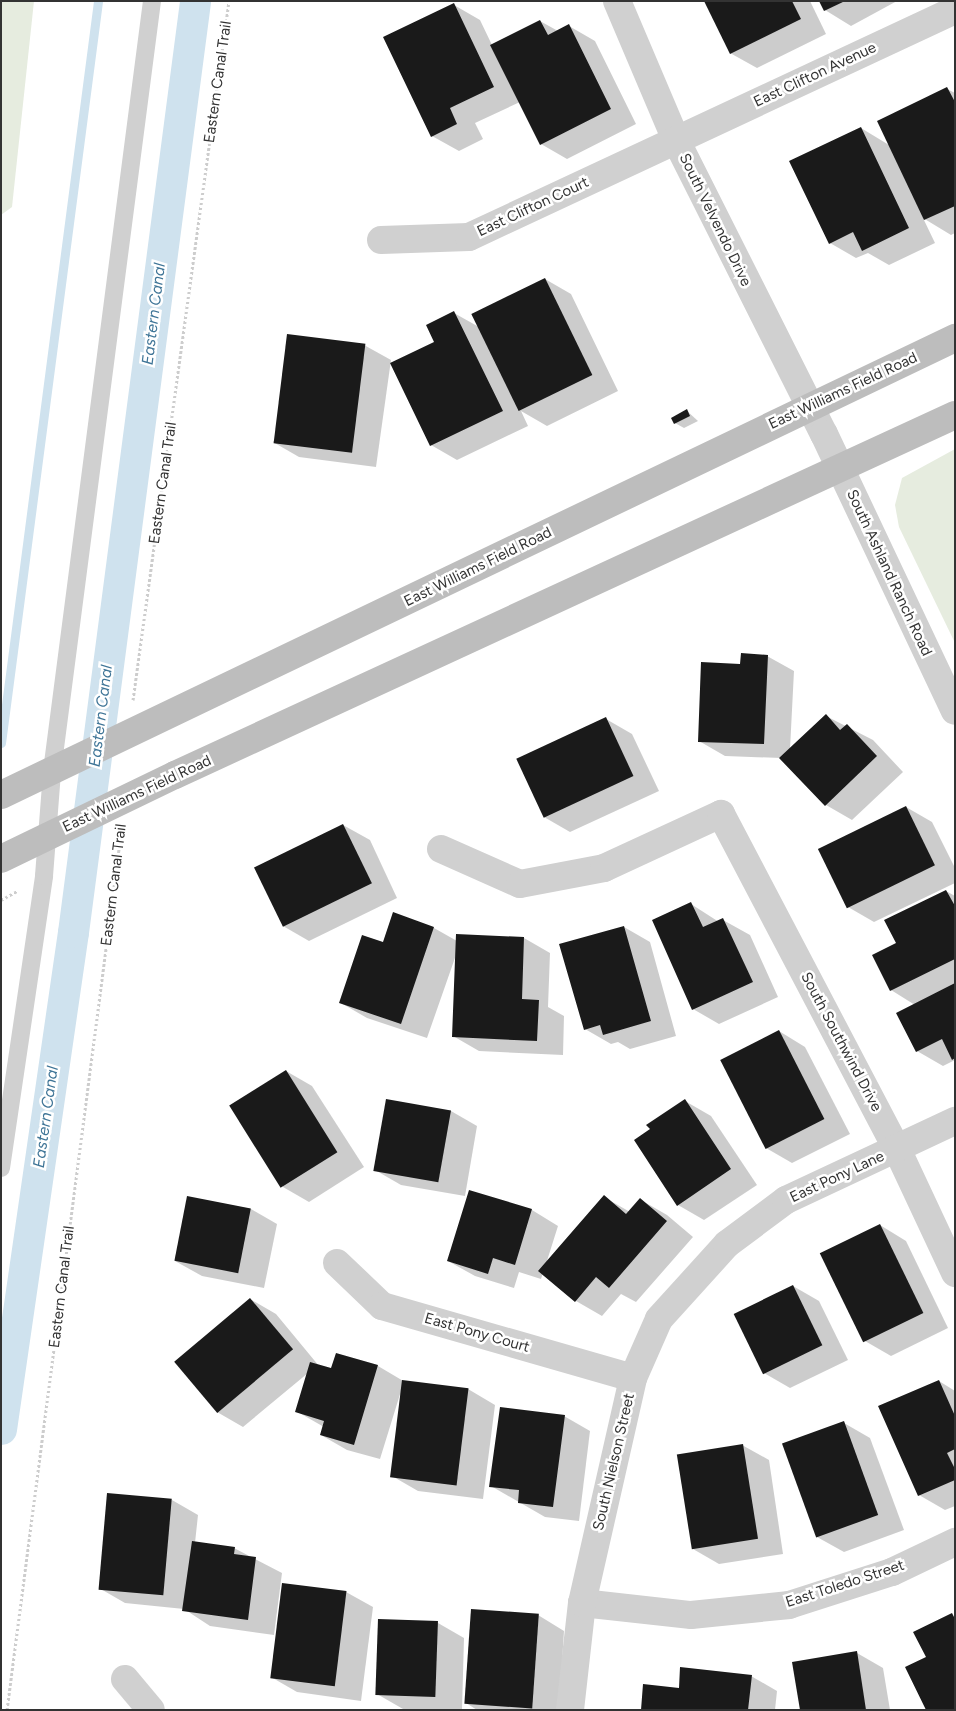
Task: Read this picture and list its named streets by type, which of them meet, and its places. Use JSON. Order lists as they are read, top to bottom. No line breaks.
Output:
{"streets":{"main road":["East Williams Field Road"],"street":["East Clifton Avenue","East Clifton Court","South Velvendo Drive","South Ashland Ranch Road","South Southwind Drive","East Pony Lane","East Pony Court","South Nielson Street","East Toledo Street"],"path":["Eastern Canal Trail"]},"crossings":[["East Clifton Avenue","East Clifton Court"],["East Clifton Avenue","South Velvendo Drive"],["Eastern Canal Trail","East Williams Field Road"],["East Clifton Court","South Velvendo Drive"],["South Velvendo Drive","East Williams Field Road"],["South Velvendo Drive","South Ashland Ranch Road"],["East Williams Field Road","South Ashland Ranch Road"],["South Southwind Drive","East Pony Lane"],["East Pony Lane","South Nielson Street"],["East Pony Court","South Nielson Street"],["South Nielson Street","East Toledo Street"]],"water":["Eastern Canal"]}
